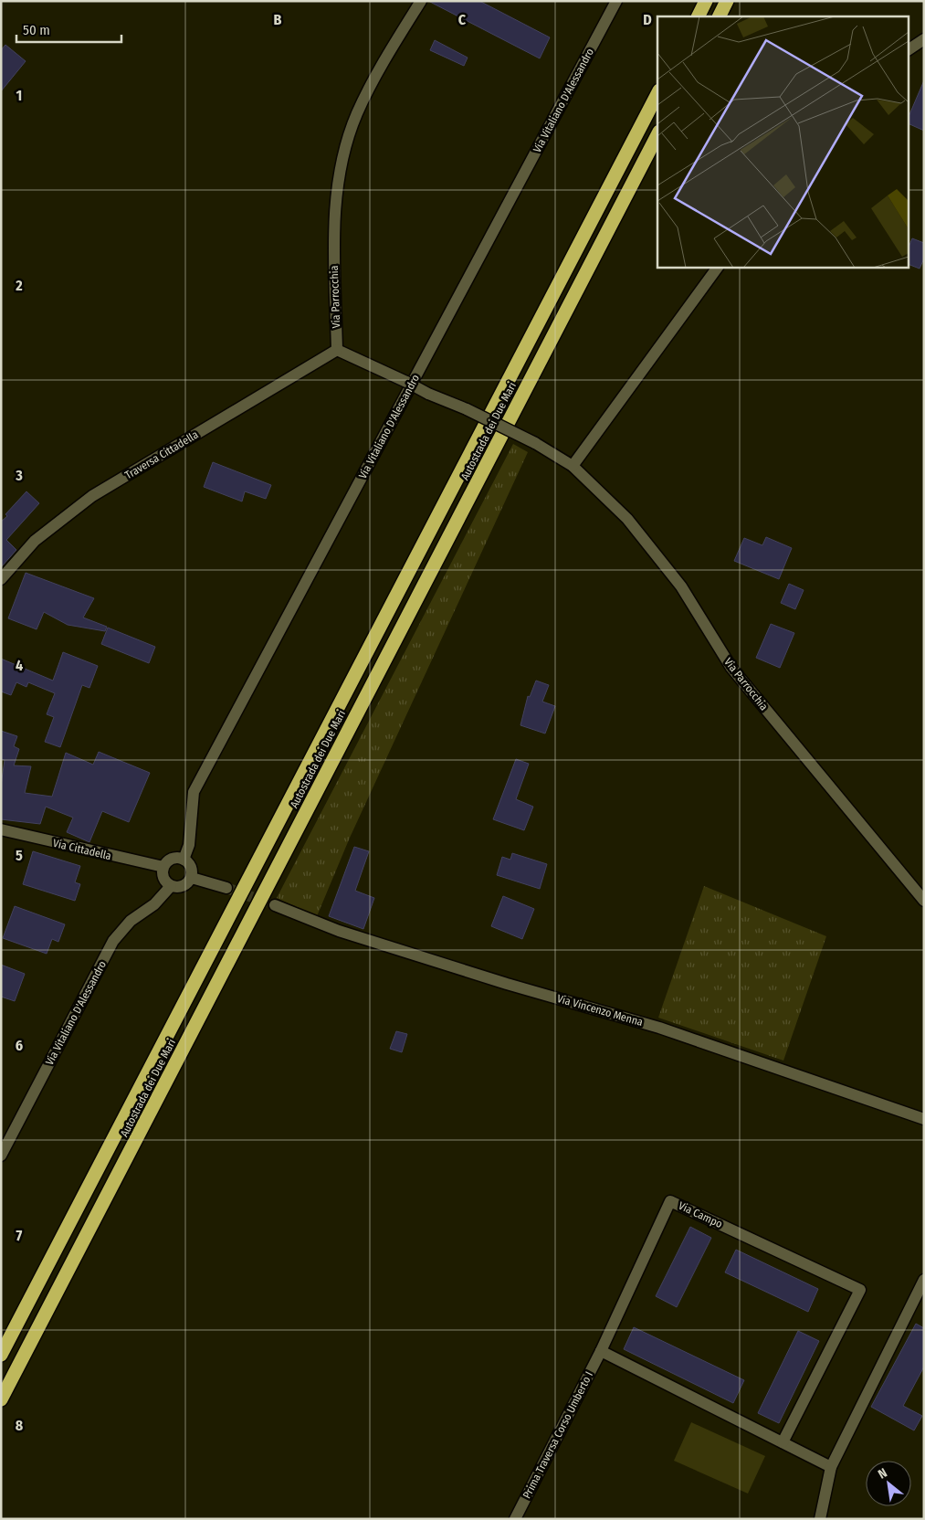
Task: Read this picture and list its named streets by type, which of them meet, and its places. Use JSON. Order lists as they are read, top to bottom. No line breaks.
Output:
{"streets":{"highway":["Autostrada dei Due Mari"],"street":["Via Vitaliano D'Alessandro","Via Parrocchia","Traversa Cittadella","Via Cittadella","Via Vincenzo Menna","Via Campo","Prima Traversa Corso Umberto I"]},"crossings":[["Via Vitaliano D'Alessandro","Via Cittadella"],["Via Parrocchia","Traversa Cittadella"],["Via Campo","Prima Traversa Corso Umberto I"]],"scale_bar":"50 m","north":"top left","grid":{"columns":["B","C","D"],"rows":["1","2","3","4","5","6","7","8"]}}
